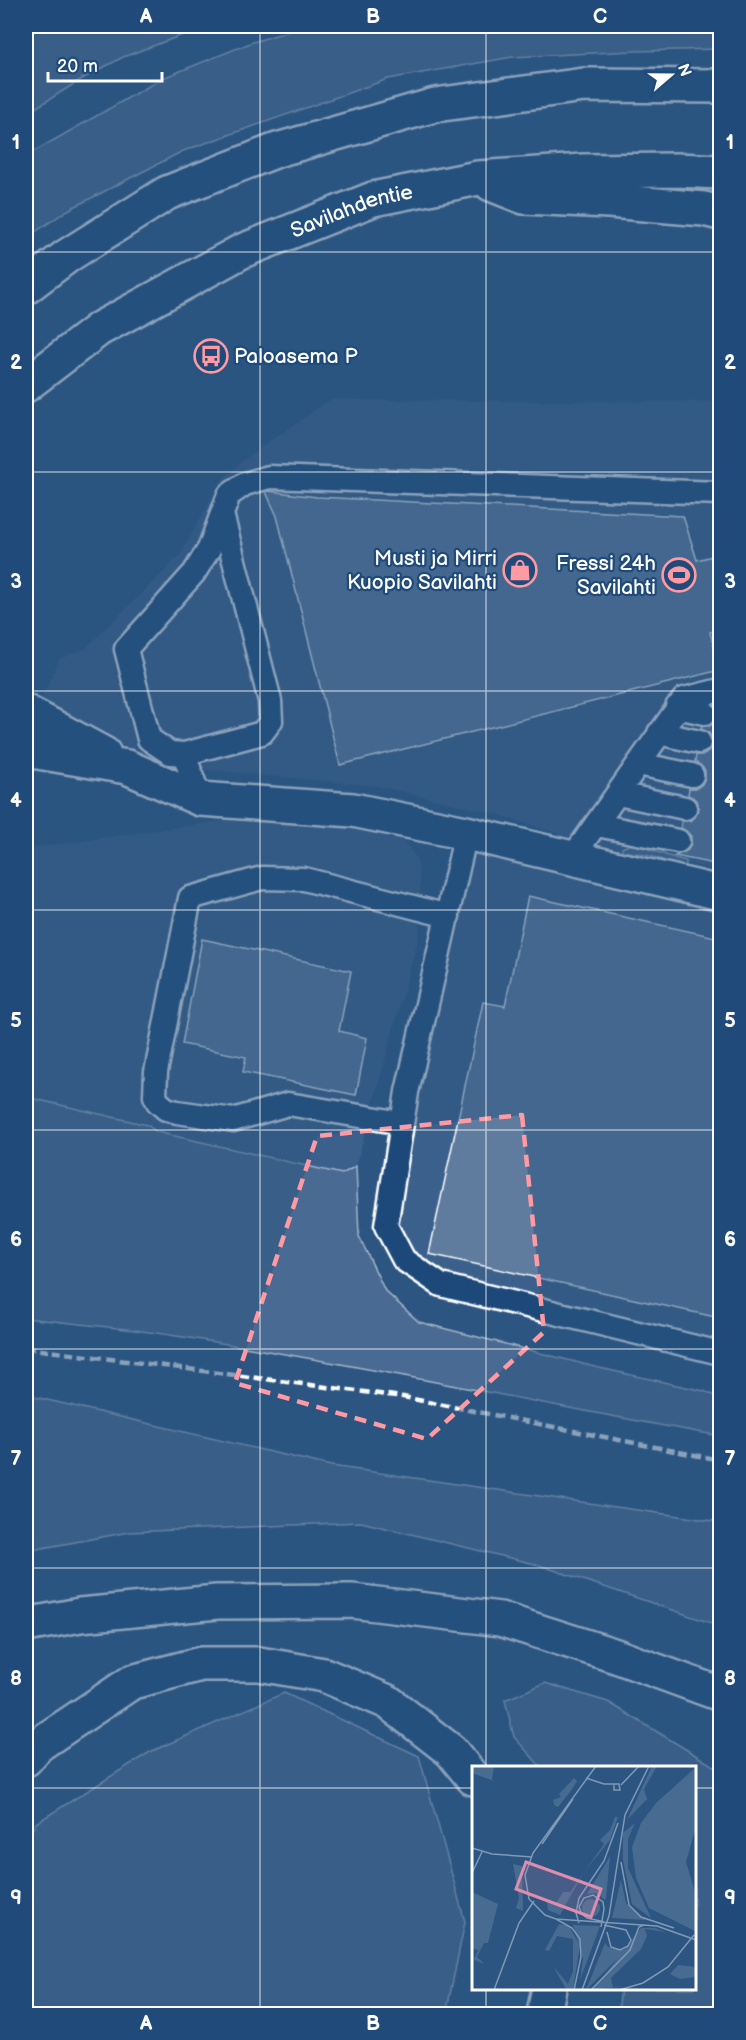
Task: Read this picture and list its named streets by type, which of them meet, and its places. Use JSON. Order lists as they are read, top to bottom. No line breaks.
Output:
{"streets":{"main road":["Savilahdentie"]},"places":{"bus stop":["Paloasema P"],"shop":["Musti ja Mirri Kuopio Savilahti"],"sports":["Fressi 24h Savilahti"]},"scale_bar":"20 m","north":"right","grid":{"columns":["A","B","C"],"rows":["1","2","3","4","5","6","7","8","9"]}}
